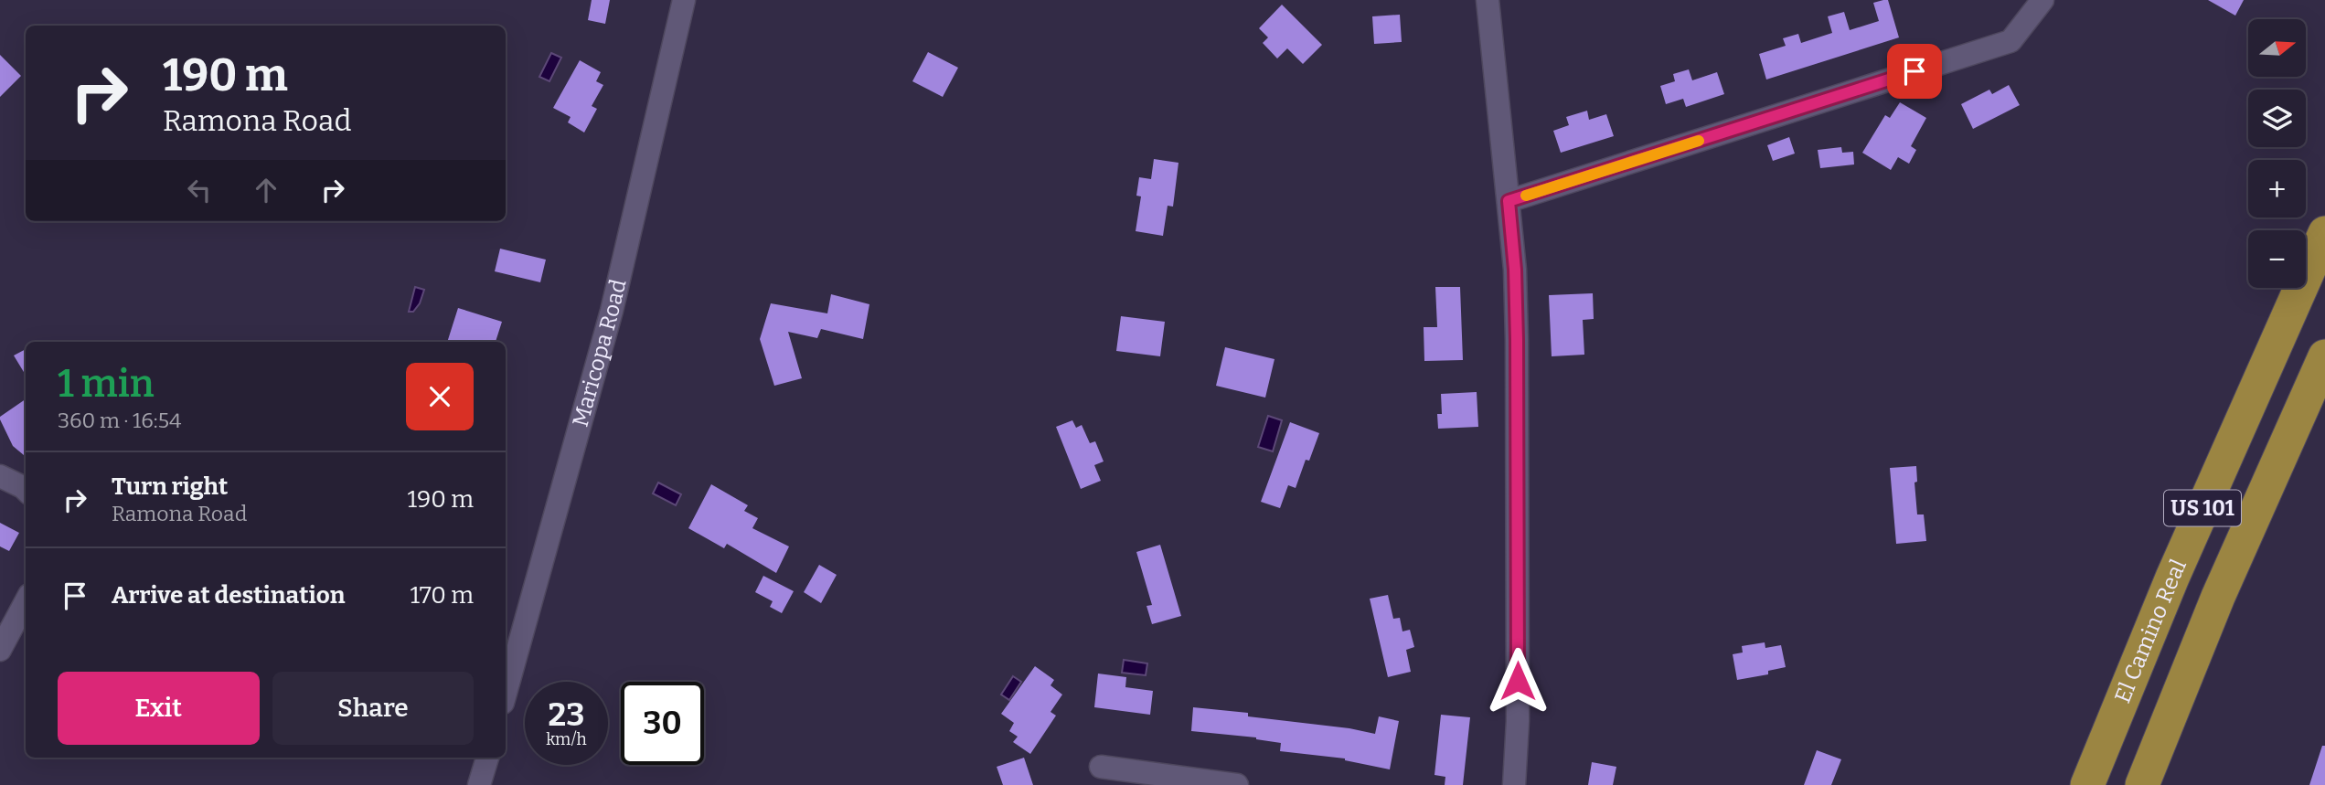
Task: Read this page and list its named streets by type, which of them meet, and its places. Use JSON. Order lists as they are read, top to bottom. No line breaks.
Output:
{"streets":{"highway":["US 101","El Camino Real"],"street":["Maricopa Road"]},"north":"right","page":{"map_buttons":["+","−"],"turn":["190 m","Ramona Road"],"heading":["1 min","360 m · 16:54"],"list":[{"name":"Turn right","note":"Ramona Road","value":"190 m"},{"name":"Arrive at destination","value":"170 m"}],"buttons":["Exit","Share"],"speed":"23 km/h","limit":"30"}}
